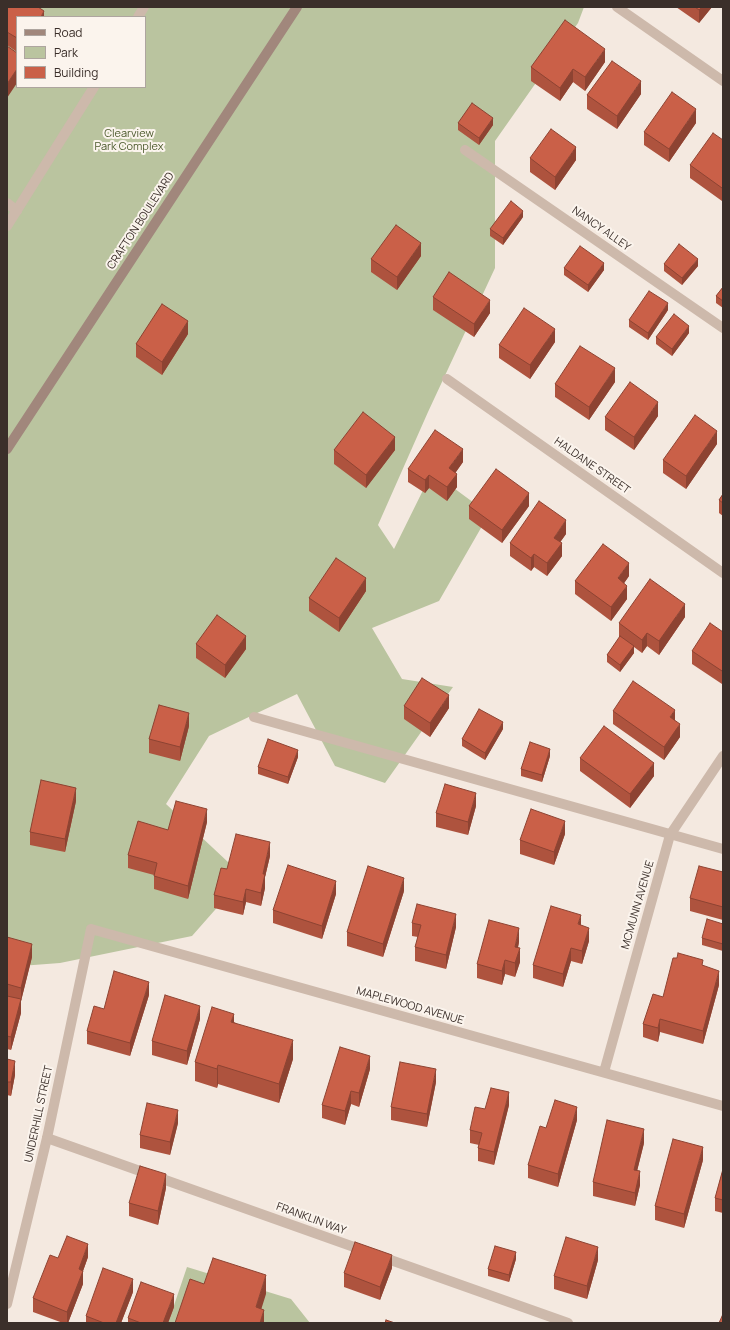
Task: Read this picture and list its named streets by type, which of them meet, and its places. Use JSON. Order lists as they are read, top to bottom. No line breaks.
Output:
{"streets":{"main road":["CRAFTON BOULEVARD"],"street":["NANCY ALLEY","HALDANE STREET","MCMUNN AVENUE","MAPLEWOOD AVENUE","UNDERHILL STREET","FRANKLIN WAY"]},"crossings":[["MCMUNN AVENUE","MAPLEWOOD AVENUE"],["MAPLEWOOD AVENUE","UNDERHILL STREET"],["UNDERHILL STREET","FRANKLIN WAY"]],"parks":["Clearview Park Complex"],"legend":["Road","Park","Building"]}
